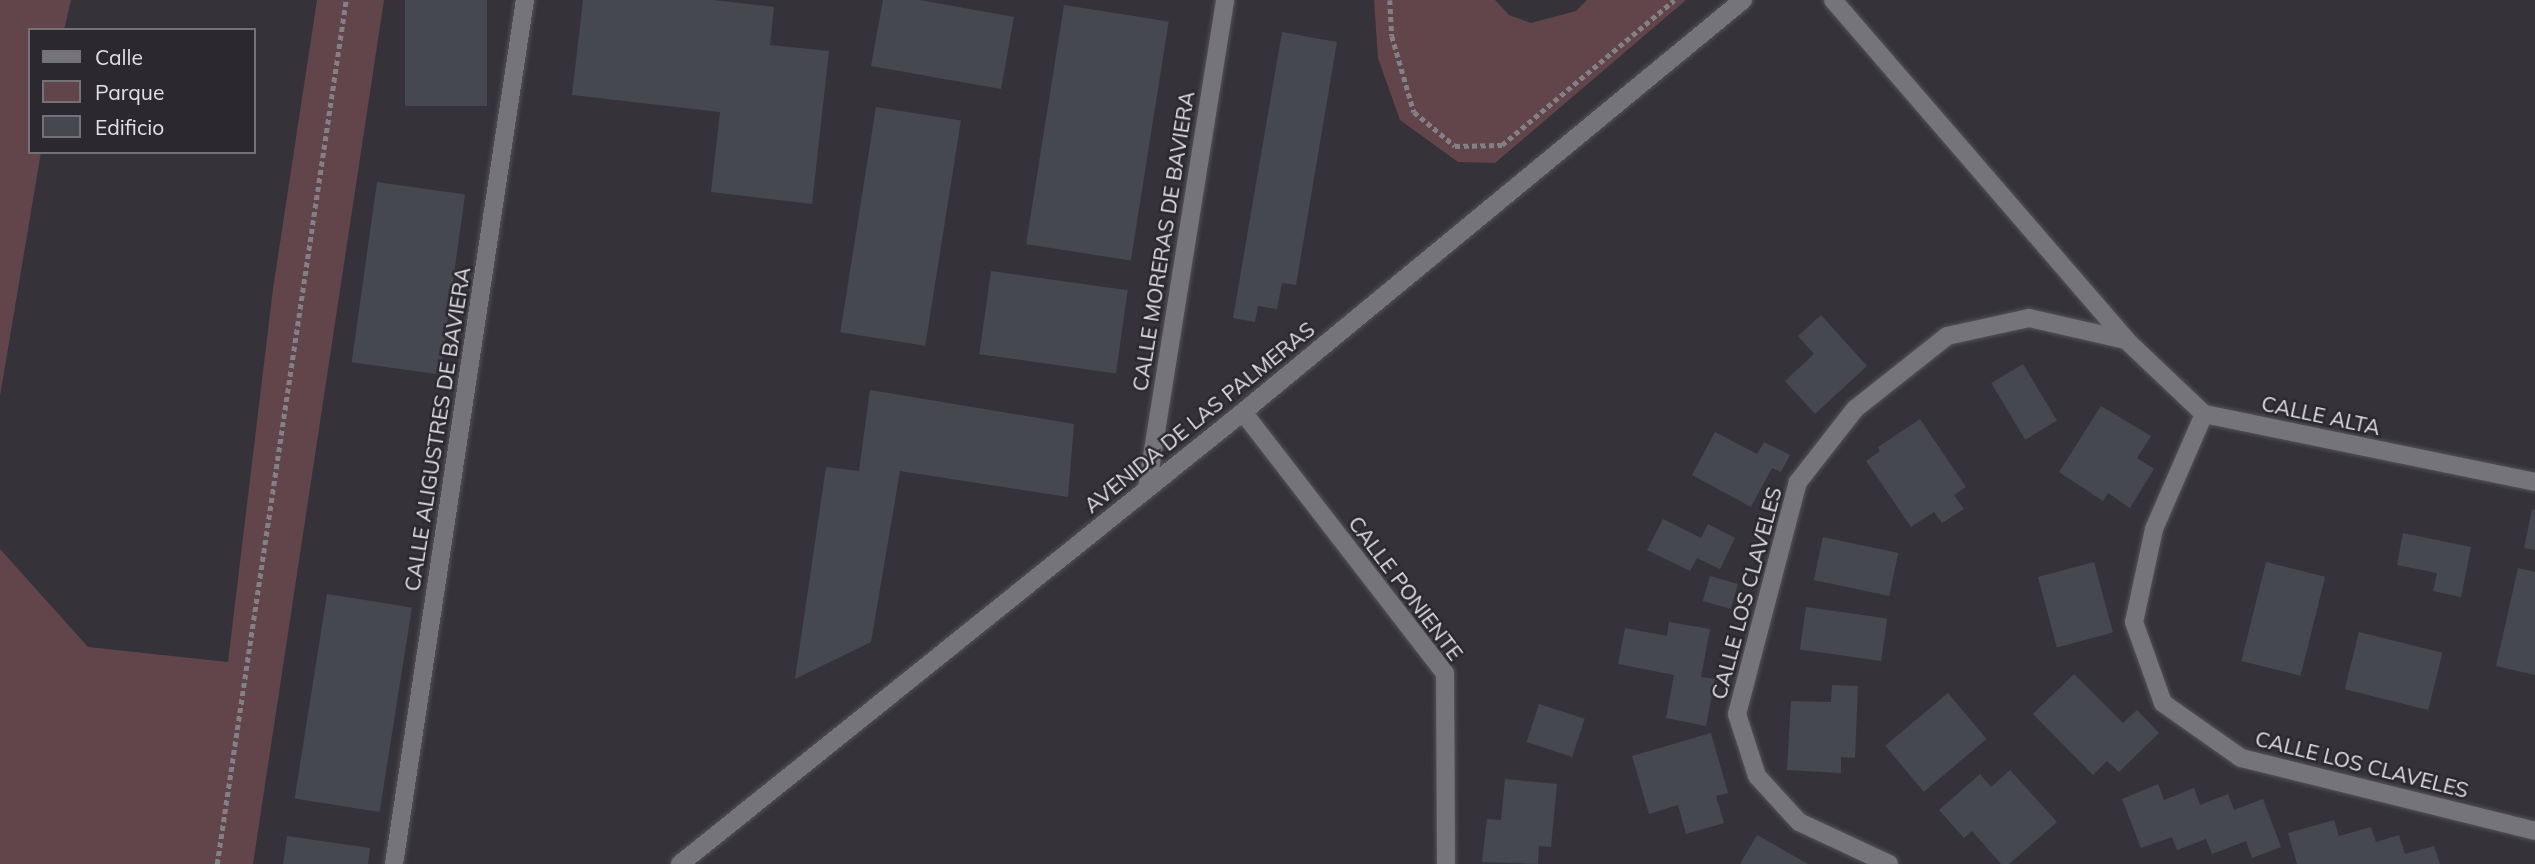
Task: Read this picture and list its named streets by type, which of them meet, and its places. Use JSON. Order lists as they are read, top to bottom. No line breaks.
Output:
{"streets":{"street":["CALLE MORERAS DE BAVIERA","CALLE ALTA","AVENIDA DE LAS PALMERAS","CALLE ALIGUSTRES DE BAVIERA","CALLE PONIENTE","CALLE LOS CLAVELES"]},"crossings":[["CALLE MORERAS DE BAVIERA","AVENIDA DE LAS PALMERAS"],["CALLE ALTA","CALLE LOS CLAVELES"],["AVENIDA DE LAS PALMERAS","CALLE PONIENTE"]],"legend":["Calle","Parque","Edificio"]}
